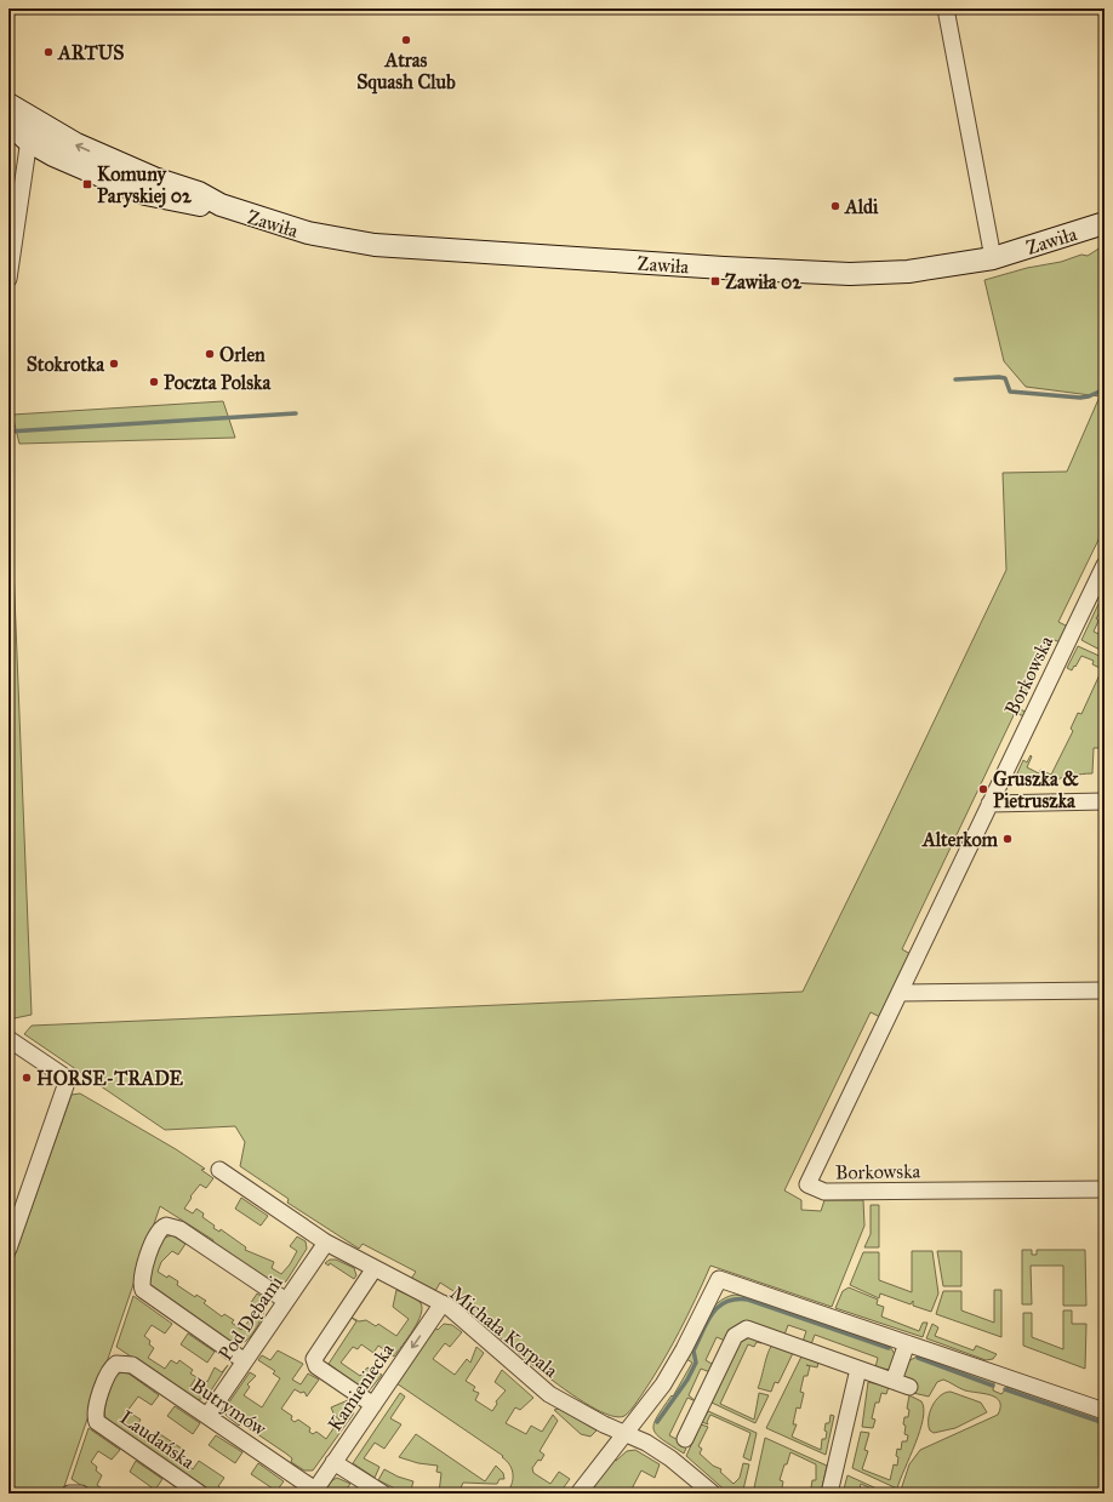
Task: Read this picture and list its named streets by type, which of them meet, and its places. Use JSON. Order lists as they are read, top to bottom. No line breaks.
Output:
{"streets":{"street":["Zawiła","Borkowska","Pod Dębami","Michała Korpala","Kamieniecka","Butrymów","Laudańska"]},"crossings":[["Pod Dębami","Michała Korpala"],["Pod Dębami","Butrymów"],["Michała Korpala","Kamieniecka"],["Kamieniecka","Butrymów"],["Butrymów","Laudańska"]],"one_way":["Kamieniecka"],"places":{"other":["Atras Squash Club","ARTUS","Aldi","Orlen","Stokrotka","Poczta Polska","Gruszka & Pietruszka","Alterkom","HORSE-TRADE"],"transit":["Komuny Paryskiej 02","Zawiła 02"]}}
